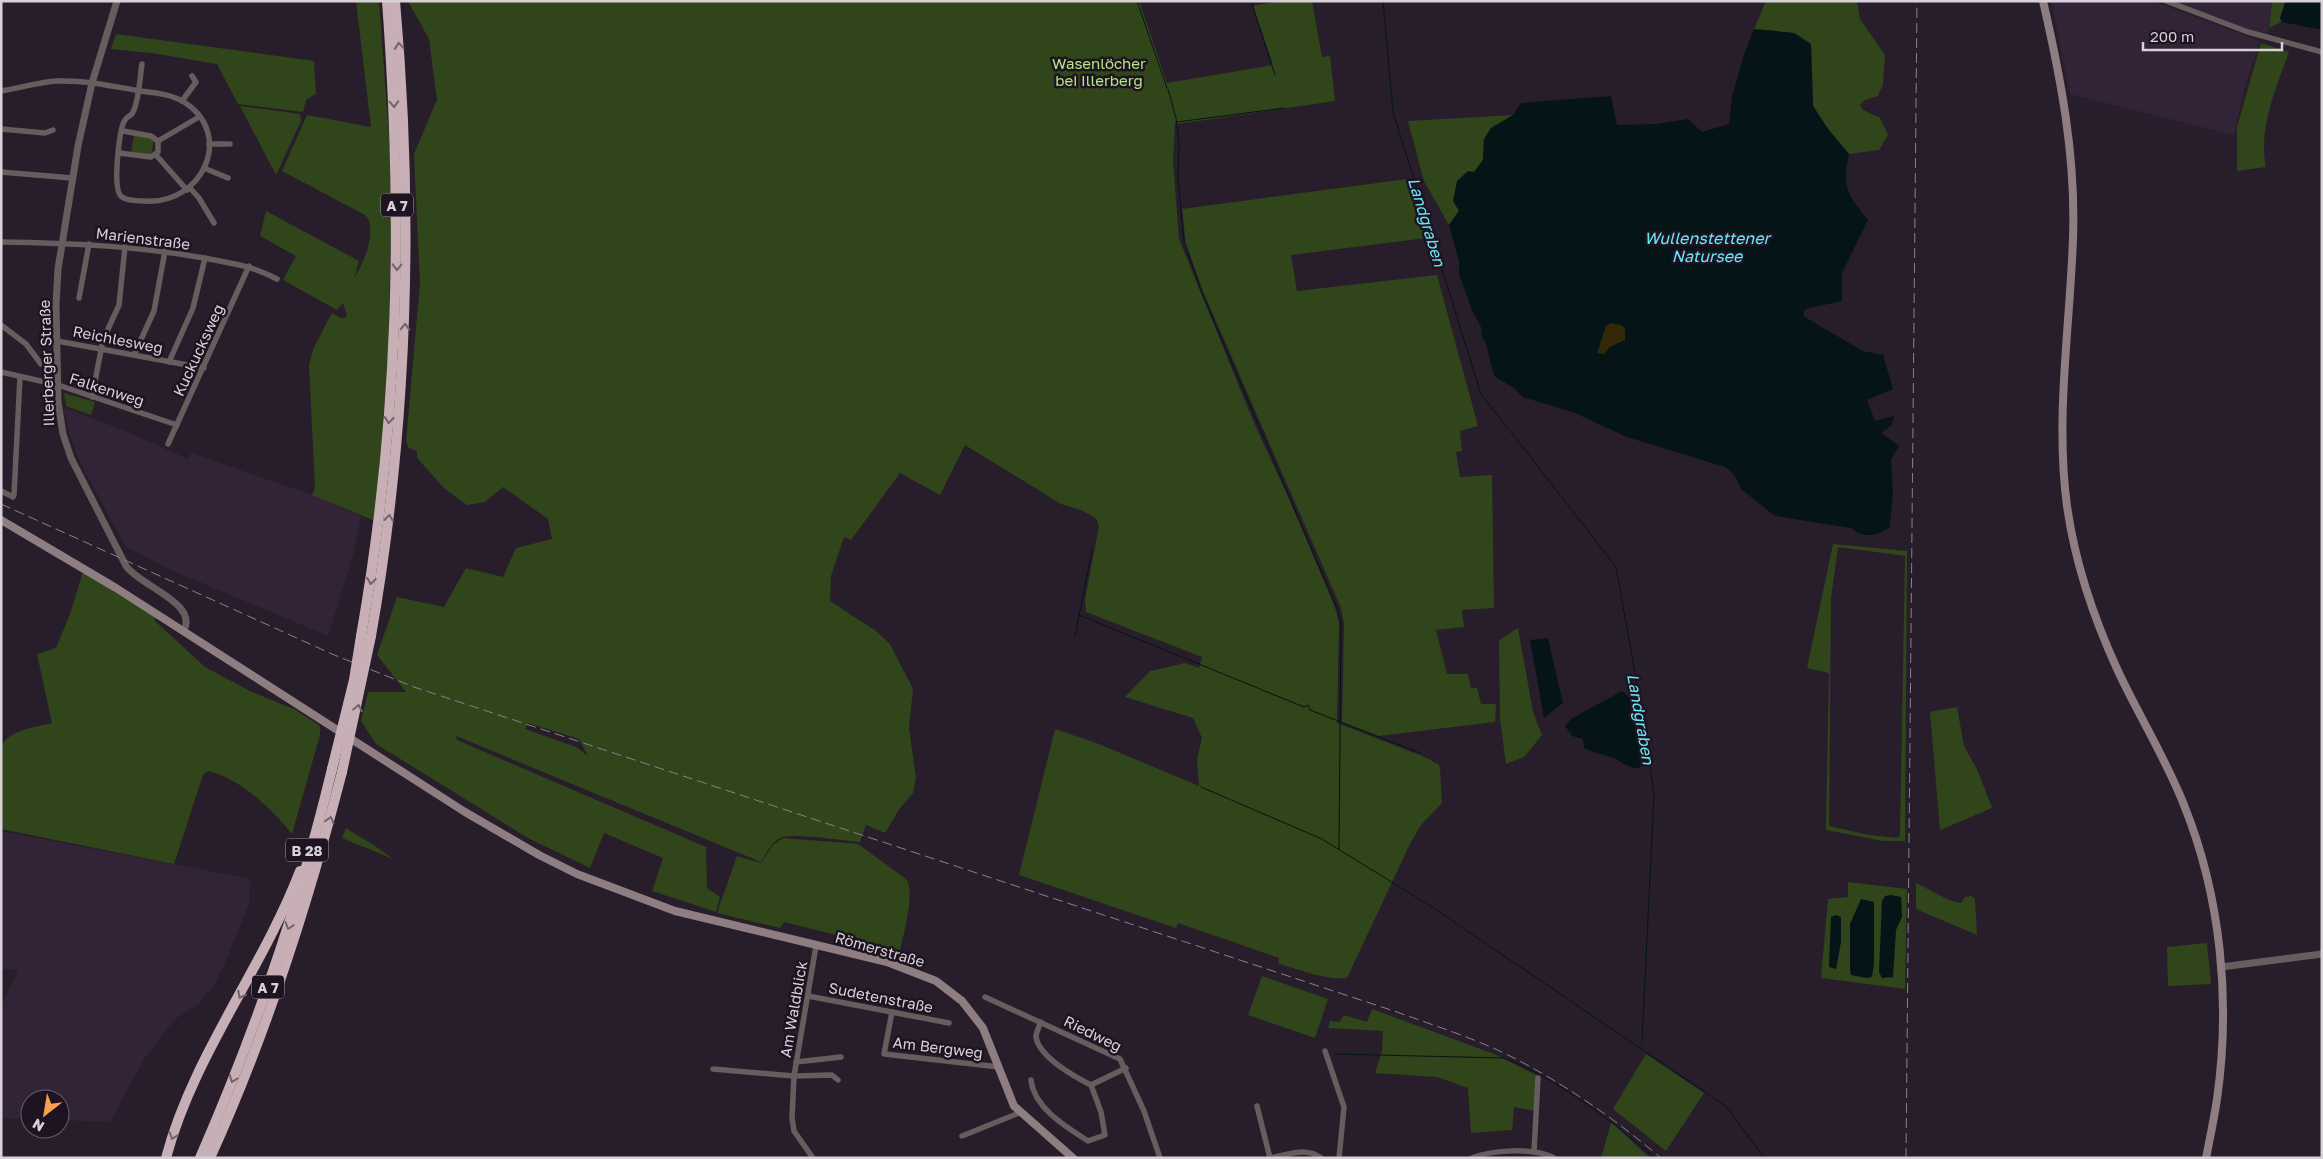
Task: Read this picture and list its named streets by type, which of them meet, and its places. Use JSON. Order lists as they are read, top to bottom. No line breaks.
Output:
{"streets":{"highway":["A 7","B 28"],"main road":["Römerstraße"],"street":["Marienstraße","Reichlesweg","Kuckucksweg","Illerberger Straße","Falkenweg","Sudetenstraße","Am Waldblick","Riedweg","Am Bergweg"]},"crossings":[["A 7","B 28"],["Marienstraße","Kuckucksweg"],["Marienstraße","Illerberger Straße"],["Reichlesweg","Kuckucksweg"],["Reichlesweg","Illerberger Straße"],["Kuckucksweg","Falkenweg"],["Illerberger Straße","Falkenweg"],["Illerberger Straße","Römerstraße"],["Römerstraße","Am Waldblick"],["Römerstraße","Am Bergweg"],["Sudetenstraße","Am Waldblick"],["Sudetenstraße","Am Bergweg"]],"water":["Landgraben","Wullenstettener Natursee"],"parks":["Wasenlöcher bei Illerberg"],"scale_bar":"200 m","north":"bottom left"}
